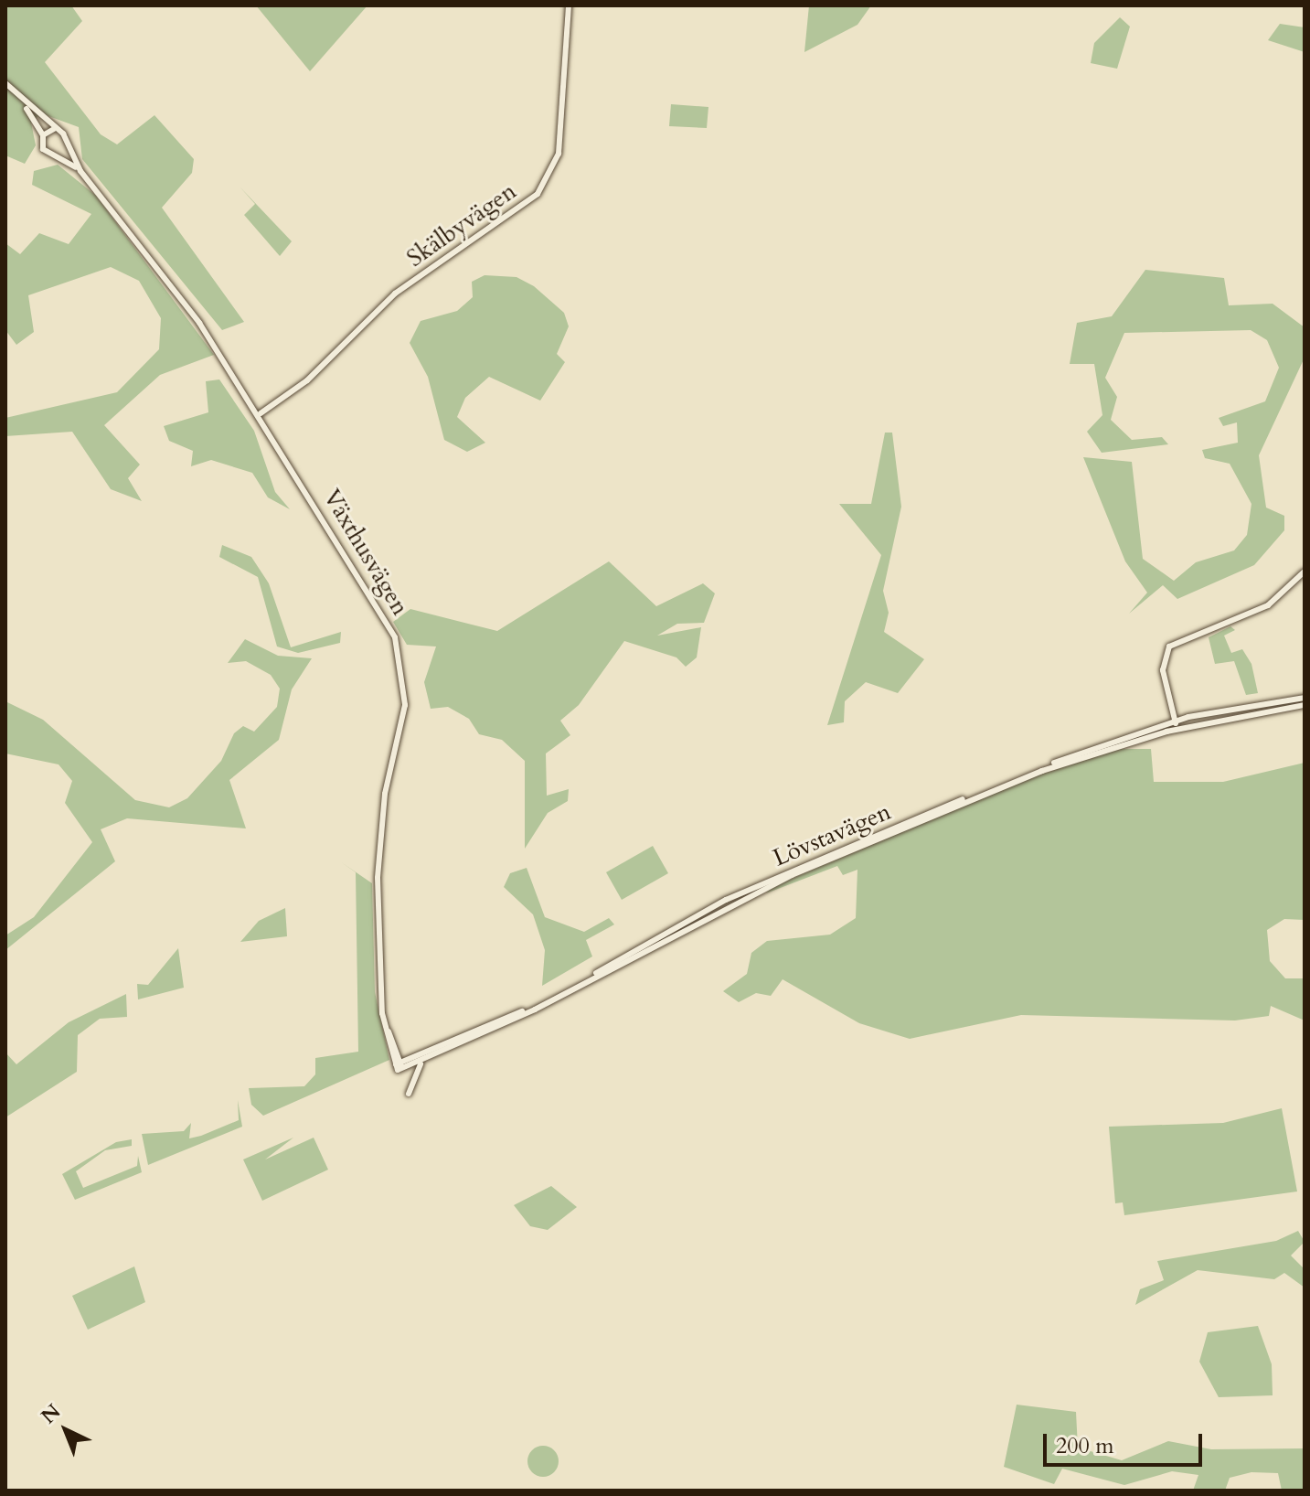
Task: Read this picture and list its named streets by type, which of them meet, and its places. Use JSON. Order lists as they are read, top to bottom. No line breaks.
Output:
{"streets":{"street":["Skälbyvägen","Växthusvägen","Lövstavägen"]},"crossings":[["Skälbyvägen","Växthusvägen"],["Växthusvägen","Lövstavägen"]],"scale_bar":"200 m","north":"top left"}
